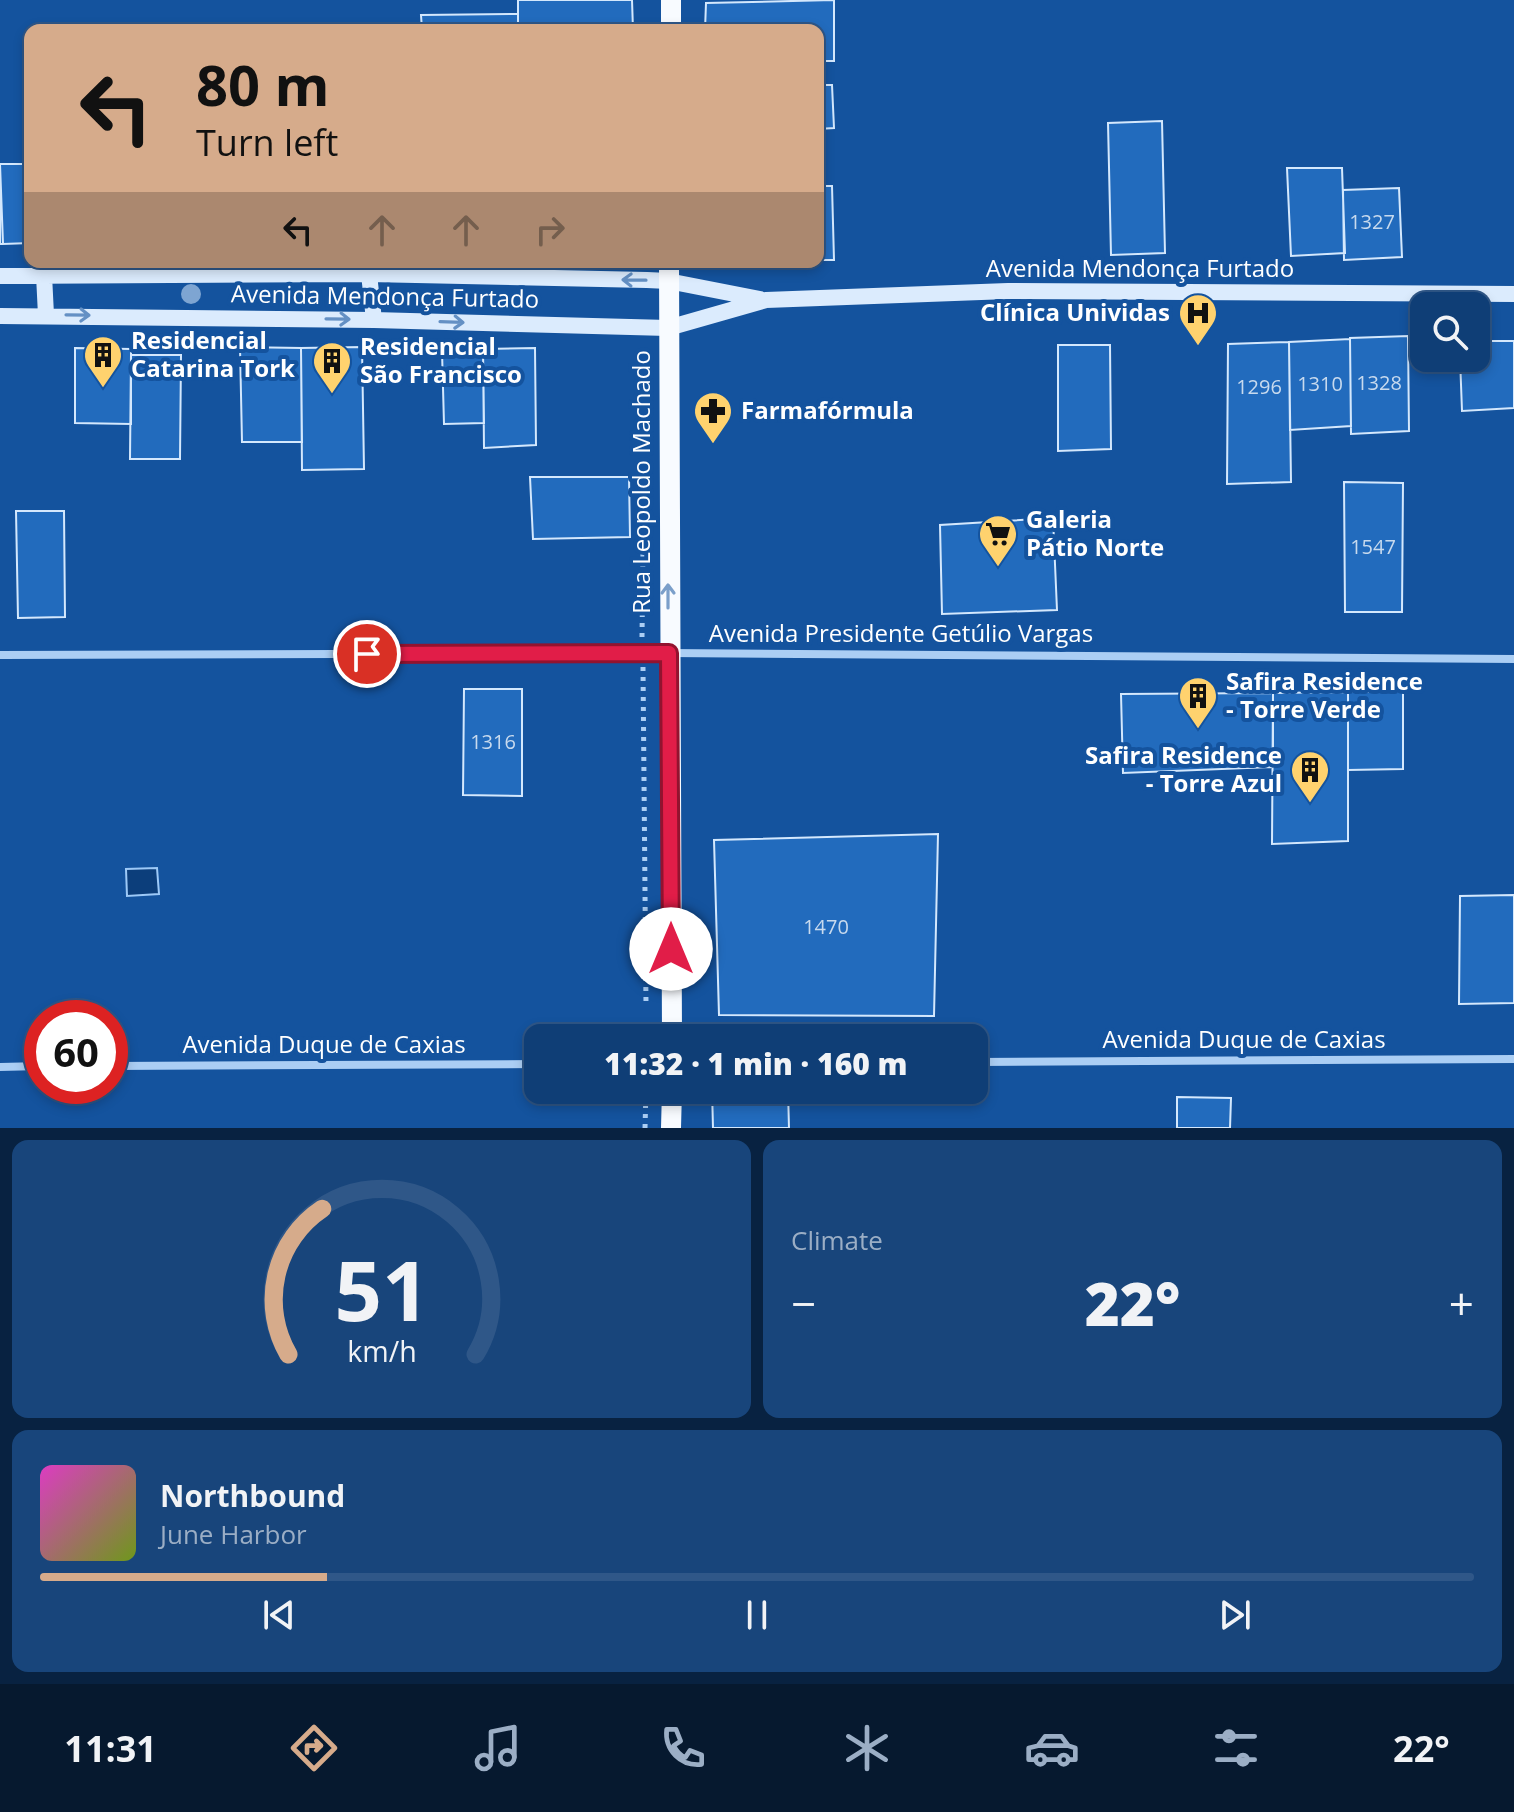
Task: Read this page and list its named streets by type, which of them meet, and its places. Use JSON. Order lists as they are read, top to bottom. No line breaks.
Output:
{"streets":{"main road":["Rua Leopoldo Machado"],"street":["Avenida Mendonça Furtado","Avenida Presidente Getúlio Vargas","Avenida Duque de Caxias"]},"crossings":[["Avenida Mendonça Furtado","Rua Leopoldo Machado"],["Rua Leopoldo Machado","Avenida Presidente Getúlio Vargas"]],"one_way":["Rua Leopoldo Machado"],"places":{"hospital":["Clínica Unividas"],"building":["Residencial Catarina Tork","Residencial São Francisco","Safira Residence - Torre Verde","Safira Residence - Torre Azul"],"pharmacy":["Farmafórmula"],"supermarket":["Galeria Pátio Norte"]},"house_numbers":["1327","1328","1310","1296","1547","1316","1470"],"page":{"turn":["80 m","Turn left"],"limit":"60","trip":"11:32 · 1 min · 160 m","tile":"Climate","heat":["−","22°","+"],"song":["Northbound","June Harbor"],"tabs":["11:31","22°"],"gauge":["51","km/h"]}}
